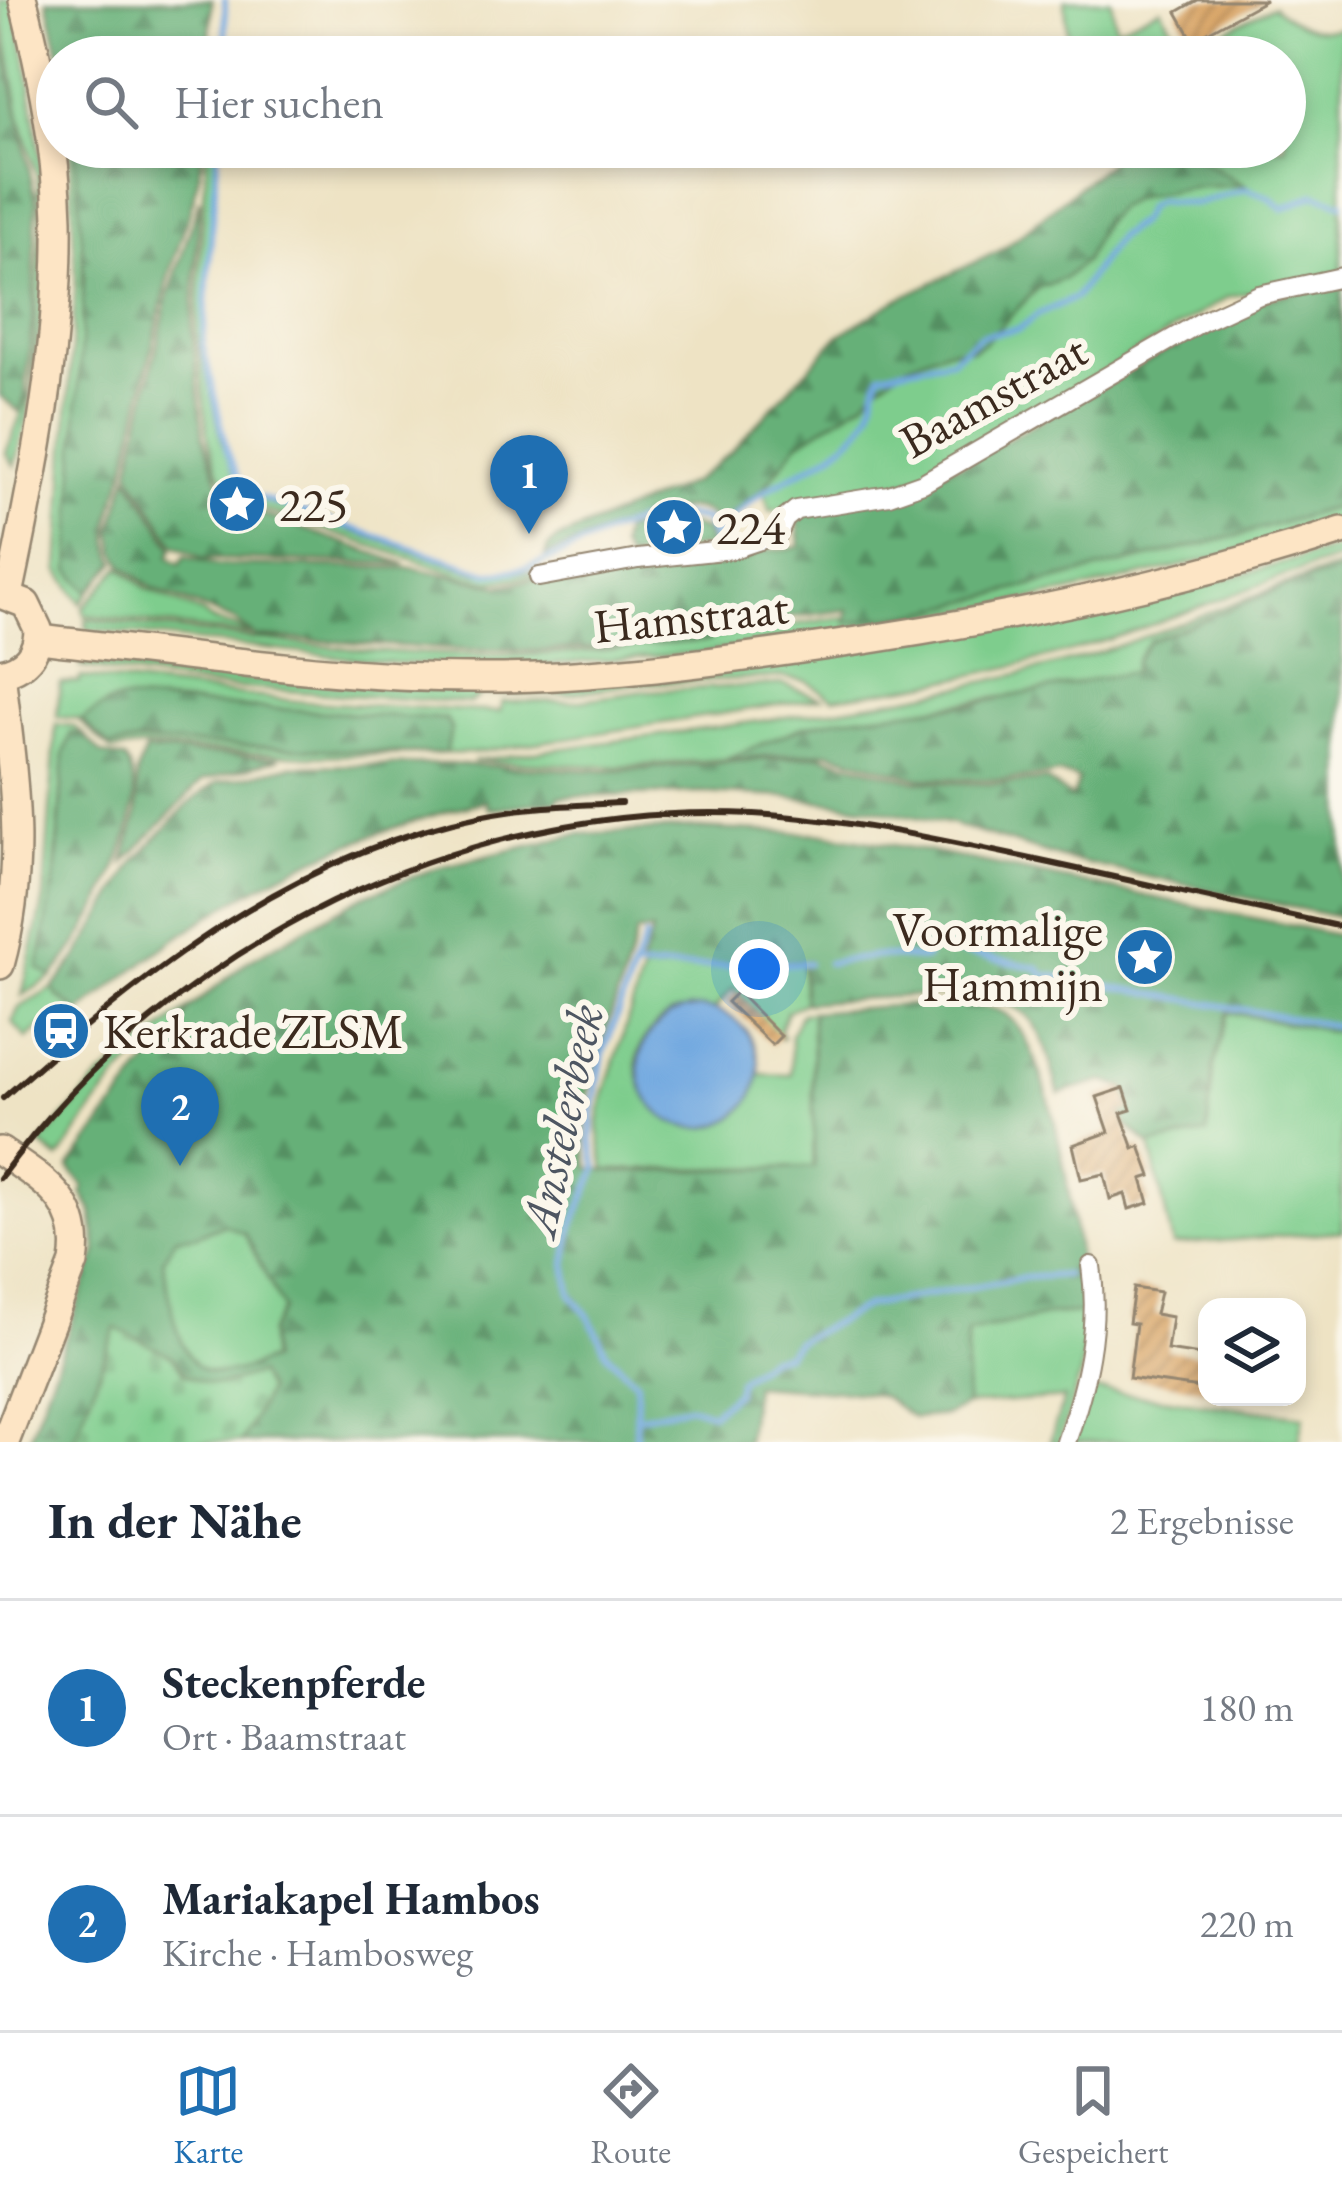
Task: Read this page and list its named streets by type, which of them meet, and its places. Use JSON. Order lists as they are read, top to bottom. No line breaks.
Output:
{"streets":{"main road":["Hamstraat"],"street":["Baamstraat"]},"water":["Anstelerbeek"],"places":{"place":["225","224","Voormalige Hammijn"],"station":["Kerkrade ZLSM"]},"page":{"search":"Hier suchen","pins":["1","2"],"heading":["In der Nähe","2 Ergebnisse"],"list":[{"mark":"1","name":"Steckenpferde","note":"Ort · Baamstraat","value":"180 m"},{"mark":"2","name":"Mariakapel Hambos","note":"Kirche · Hambosweg","value":"220 m"}],"nav":["Karte","Route","Gespeichert"]}}
